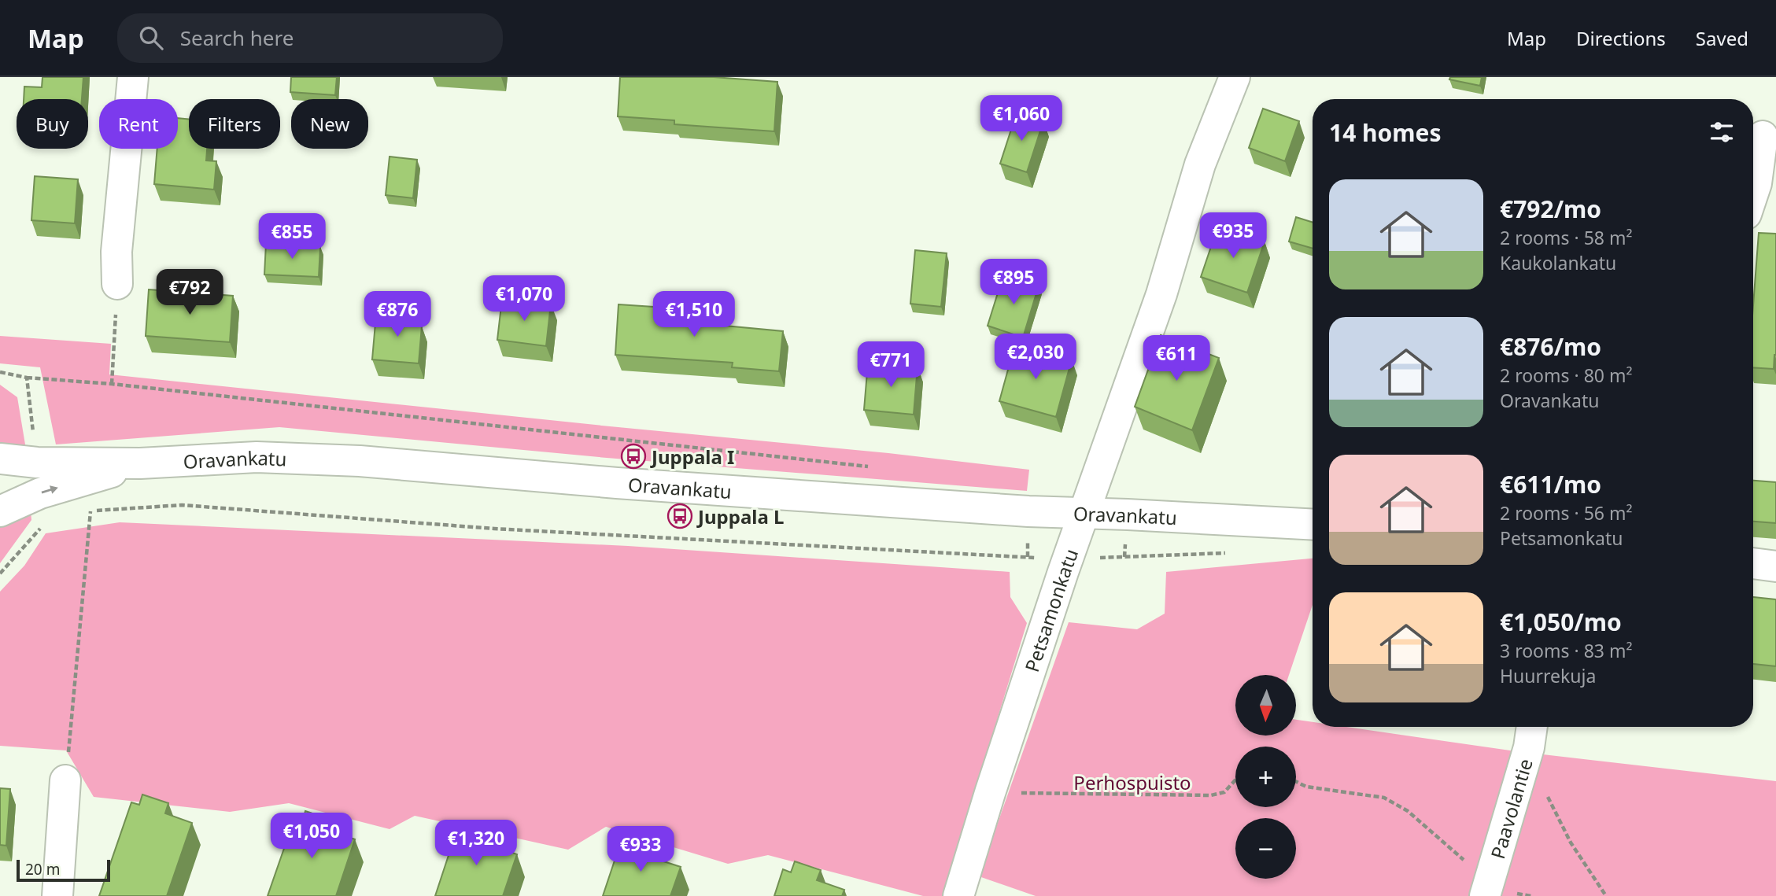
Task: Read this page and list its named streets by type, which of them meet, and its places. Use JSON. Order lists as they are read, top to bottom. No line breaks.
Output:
{"streets":{"street":["Oravankatu","Petsamonkatu","Paavolantie"]},"crossings":[["Oravankatu","Petsamonkatu"]],"parks":["Perhospuisto"],"places":{"bus stop":["Juppala I","Juppala L"]},"scale_bar":"20 m","north":"bottom","page":{"header":"Map","search":"Search here","nav":["Map","Directions","Saved"],"price":["€1,060","€935","€855","€895","€792","€1,070","€876","€1,510","€2,030","€611","€771","€1,050","€1,320","€933"],"chip":["Buy","Rent","Filters","New"],"heading":"14 homes","list":[{"name":"€792/mo","note":"2 rooms · 58 m² · Kaukolankatu"},{"name":"€876/mo","note":"2 rooms · 80 m² · Oravankatu"},{"name":"€611/mo","note":"2 rooms · 56 m² · Petsamonkatu"},{"name":"€1,050/mo","note":"3 rooms · 83 m² · Huurrekuja"}],"map_buttons":["+","−"],"scale":"20 m"}}
